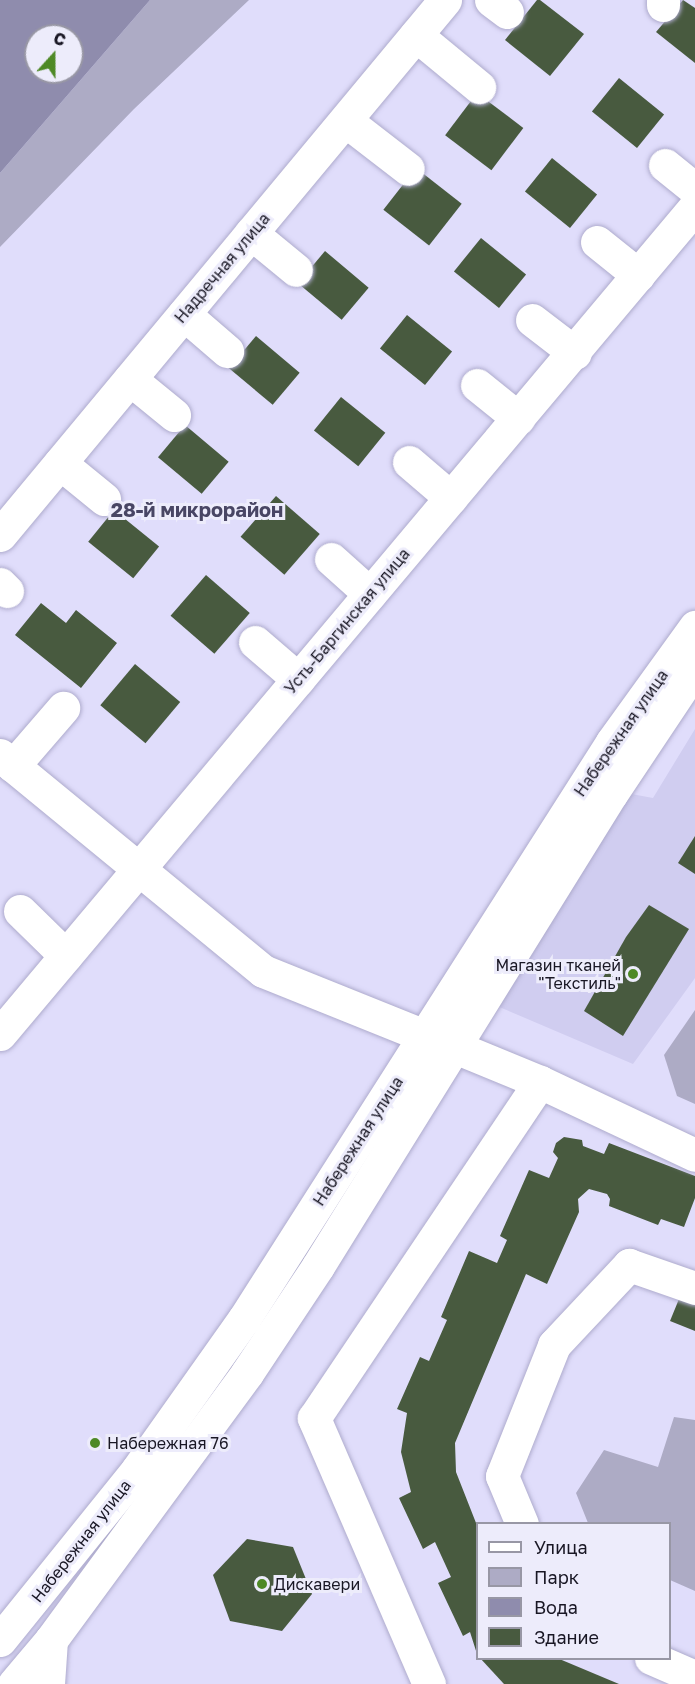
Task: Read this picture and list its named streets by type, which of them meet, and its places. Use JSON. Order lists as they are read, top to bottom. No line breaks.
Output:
{"streets":{"street":["Надречная улица","Усть-Баргинская улица","Набережная улица"]},"districts":["28-й микрорайон"],"places":["Магазин тканей \"Текстиль\"","Набережная 76","Дискавери"],"legend":["Улица","Парк","Вода","Здание"],"north":"top"}
